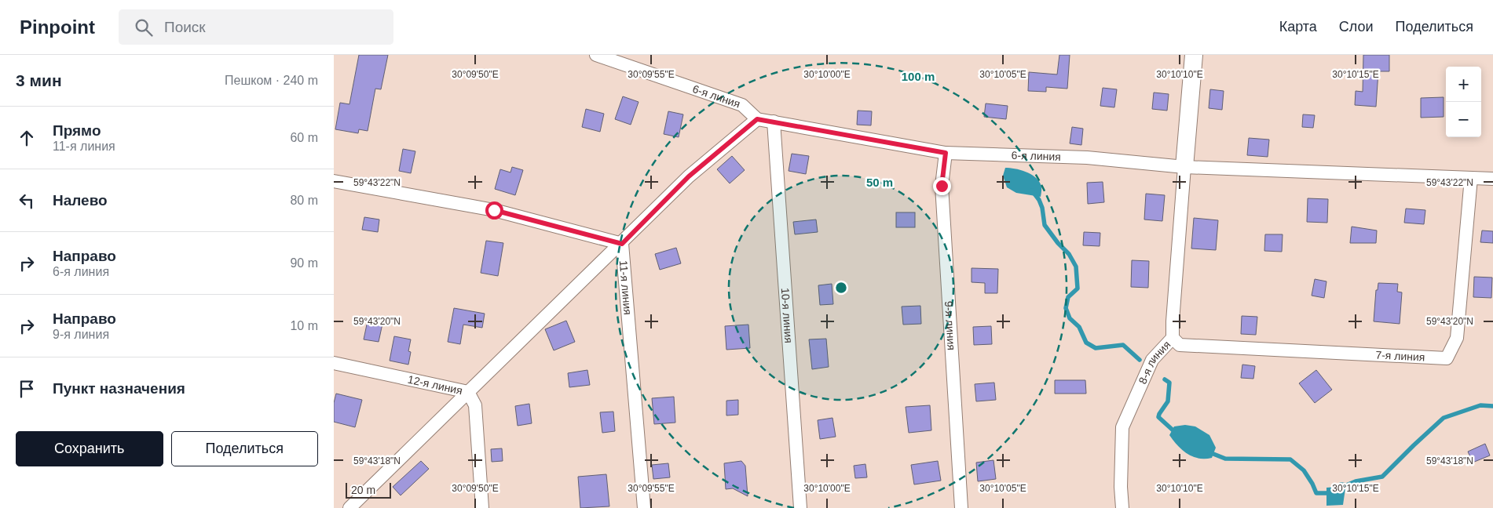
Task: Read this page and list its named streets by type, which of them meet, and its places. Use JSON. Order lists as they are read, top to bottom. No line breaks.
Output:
{"streets":{"street":["6-я линия","11-я линия","10-я линия","9-я линия","7-я линия","8-я линия","12-я линия"]},"crossings":[["6-я линия","10-я линия"],["6-я линия","9-я линия"],["6-я линия","7-я линия"],["6-я линия","8-я линия"],["7-я линия","8-я линия"]],"scale_bar":"20 m","page":{"header":"Pinpoint","search":"Поиск","nav":["Карта","Слои","Поделиться"],"heading":["3 мин","Пешком · 240 m"],"map_buttons":["+","−"],"list":[["Прямо","11-я линия","60 m"],["Налево","80 m"],["Направо","6-я линия","90 m"],["Направо","9-я линия","10 m"],"Пункт назначения"],"buttons":["Сохранить","Поделиться"],"scale":"20 m"},"coordinates":["30°09'50\"E","30°09'55\"E","30°10'00\"E","30°10'05\"E","30°10'10\"E","30°10'15\"E","59°43'22\"N","59°43'20\"N","59°43'18\"N"],"rings":["100 m","50 m"]}
